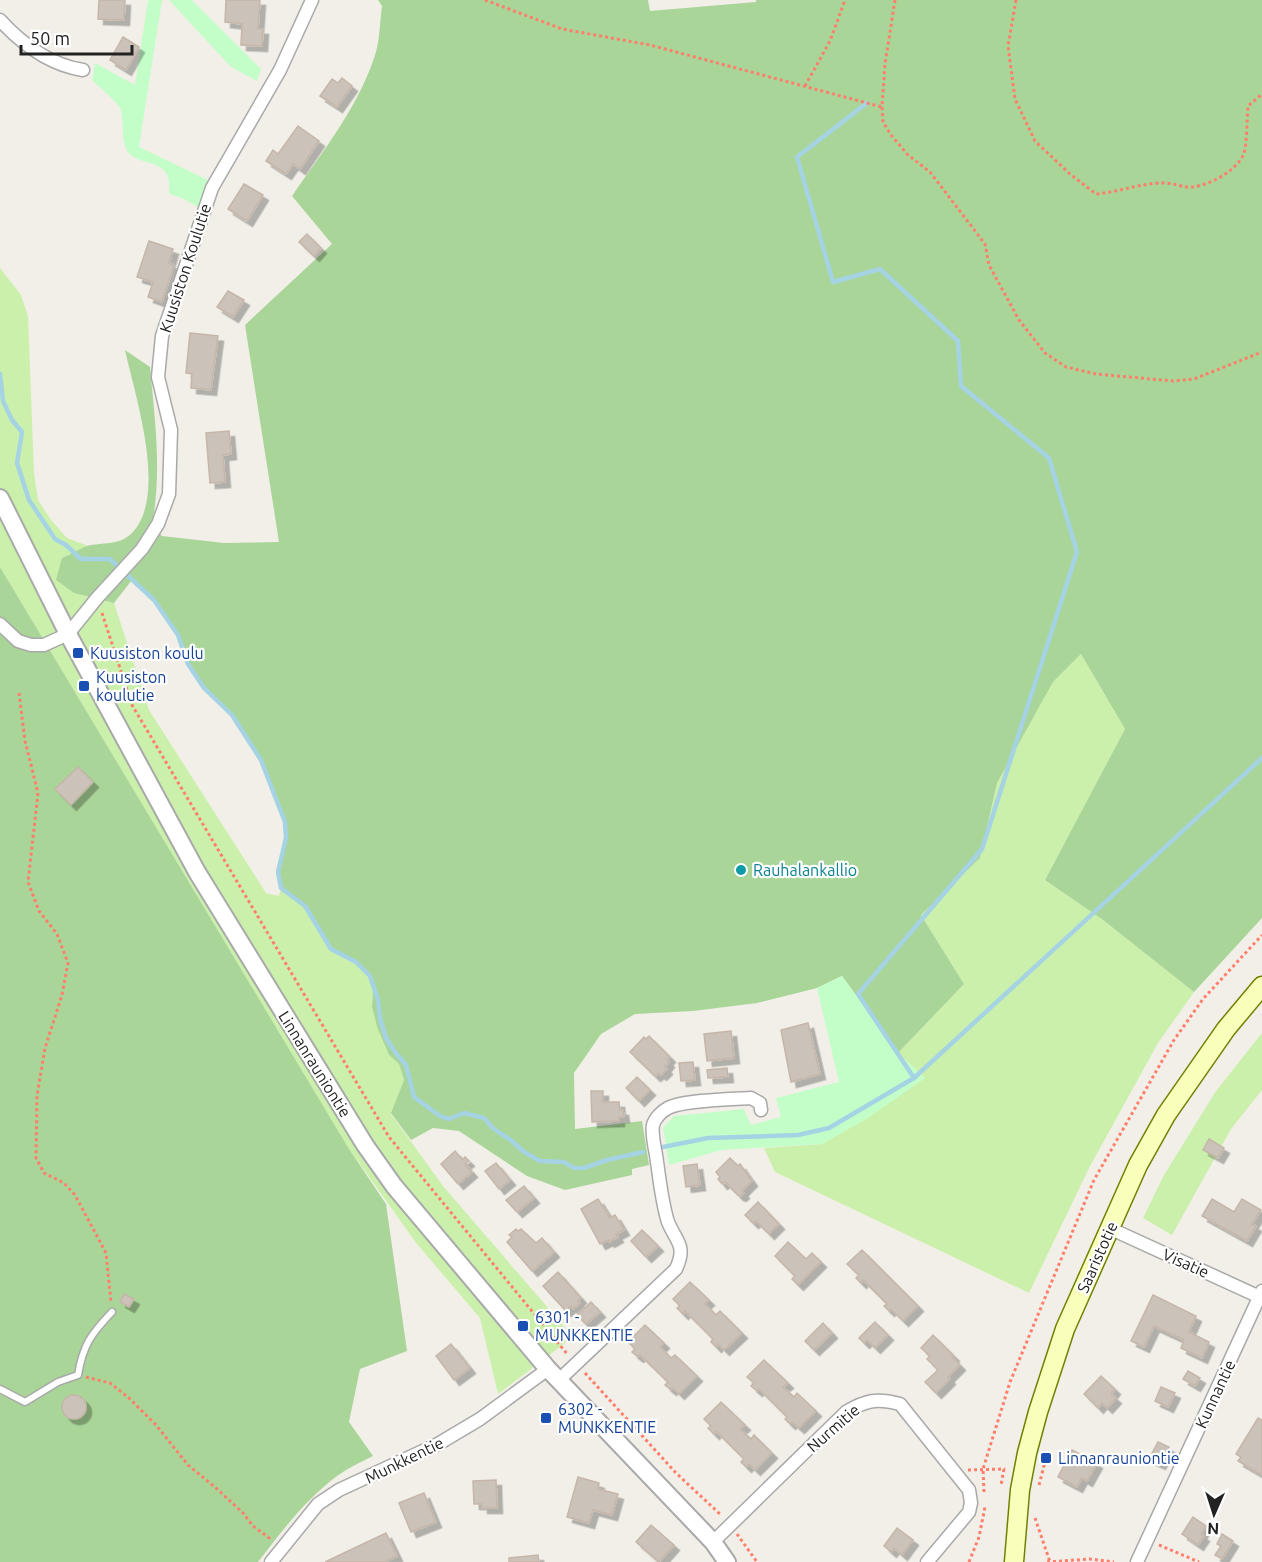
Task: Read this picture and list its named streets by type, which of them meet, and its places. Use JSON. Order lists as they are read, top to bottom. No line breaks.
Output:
{"streets":{"main road":["Saaristotie"],"street":["Kuusiston Koulutie","Linnanrauniontie","Visatie","Kunnantie","Nurmitie","Munkkentie"]},"crossings":[["Kuusiston Koulutie","Linnanrauniontie"],["Linnanrauniontie","Nurmitie"],["Linnanrauniontie","Munkkentie"],["Saaristotie","Visatie"],["Visatie","Kunnantie"]],"places":{"transit":["Kuusiston koulu","Kuusiston koulutie","6301 - MUNKKENTIE","6302 - MUNKKENTIE","Linnanrauniontie"],"other":["Rauhalankallio"]},"scale_bar":"50 m","north":"bottom"}
